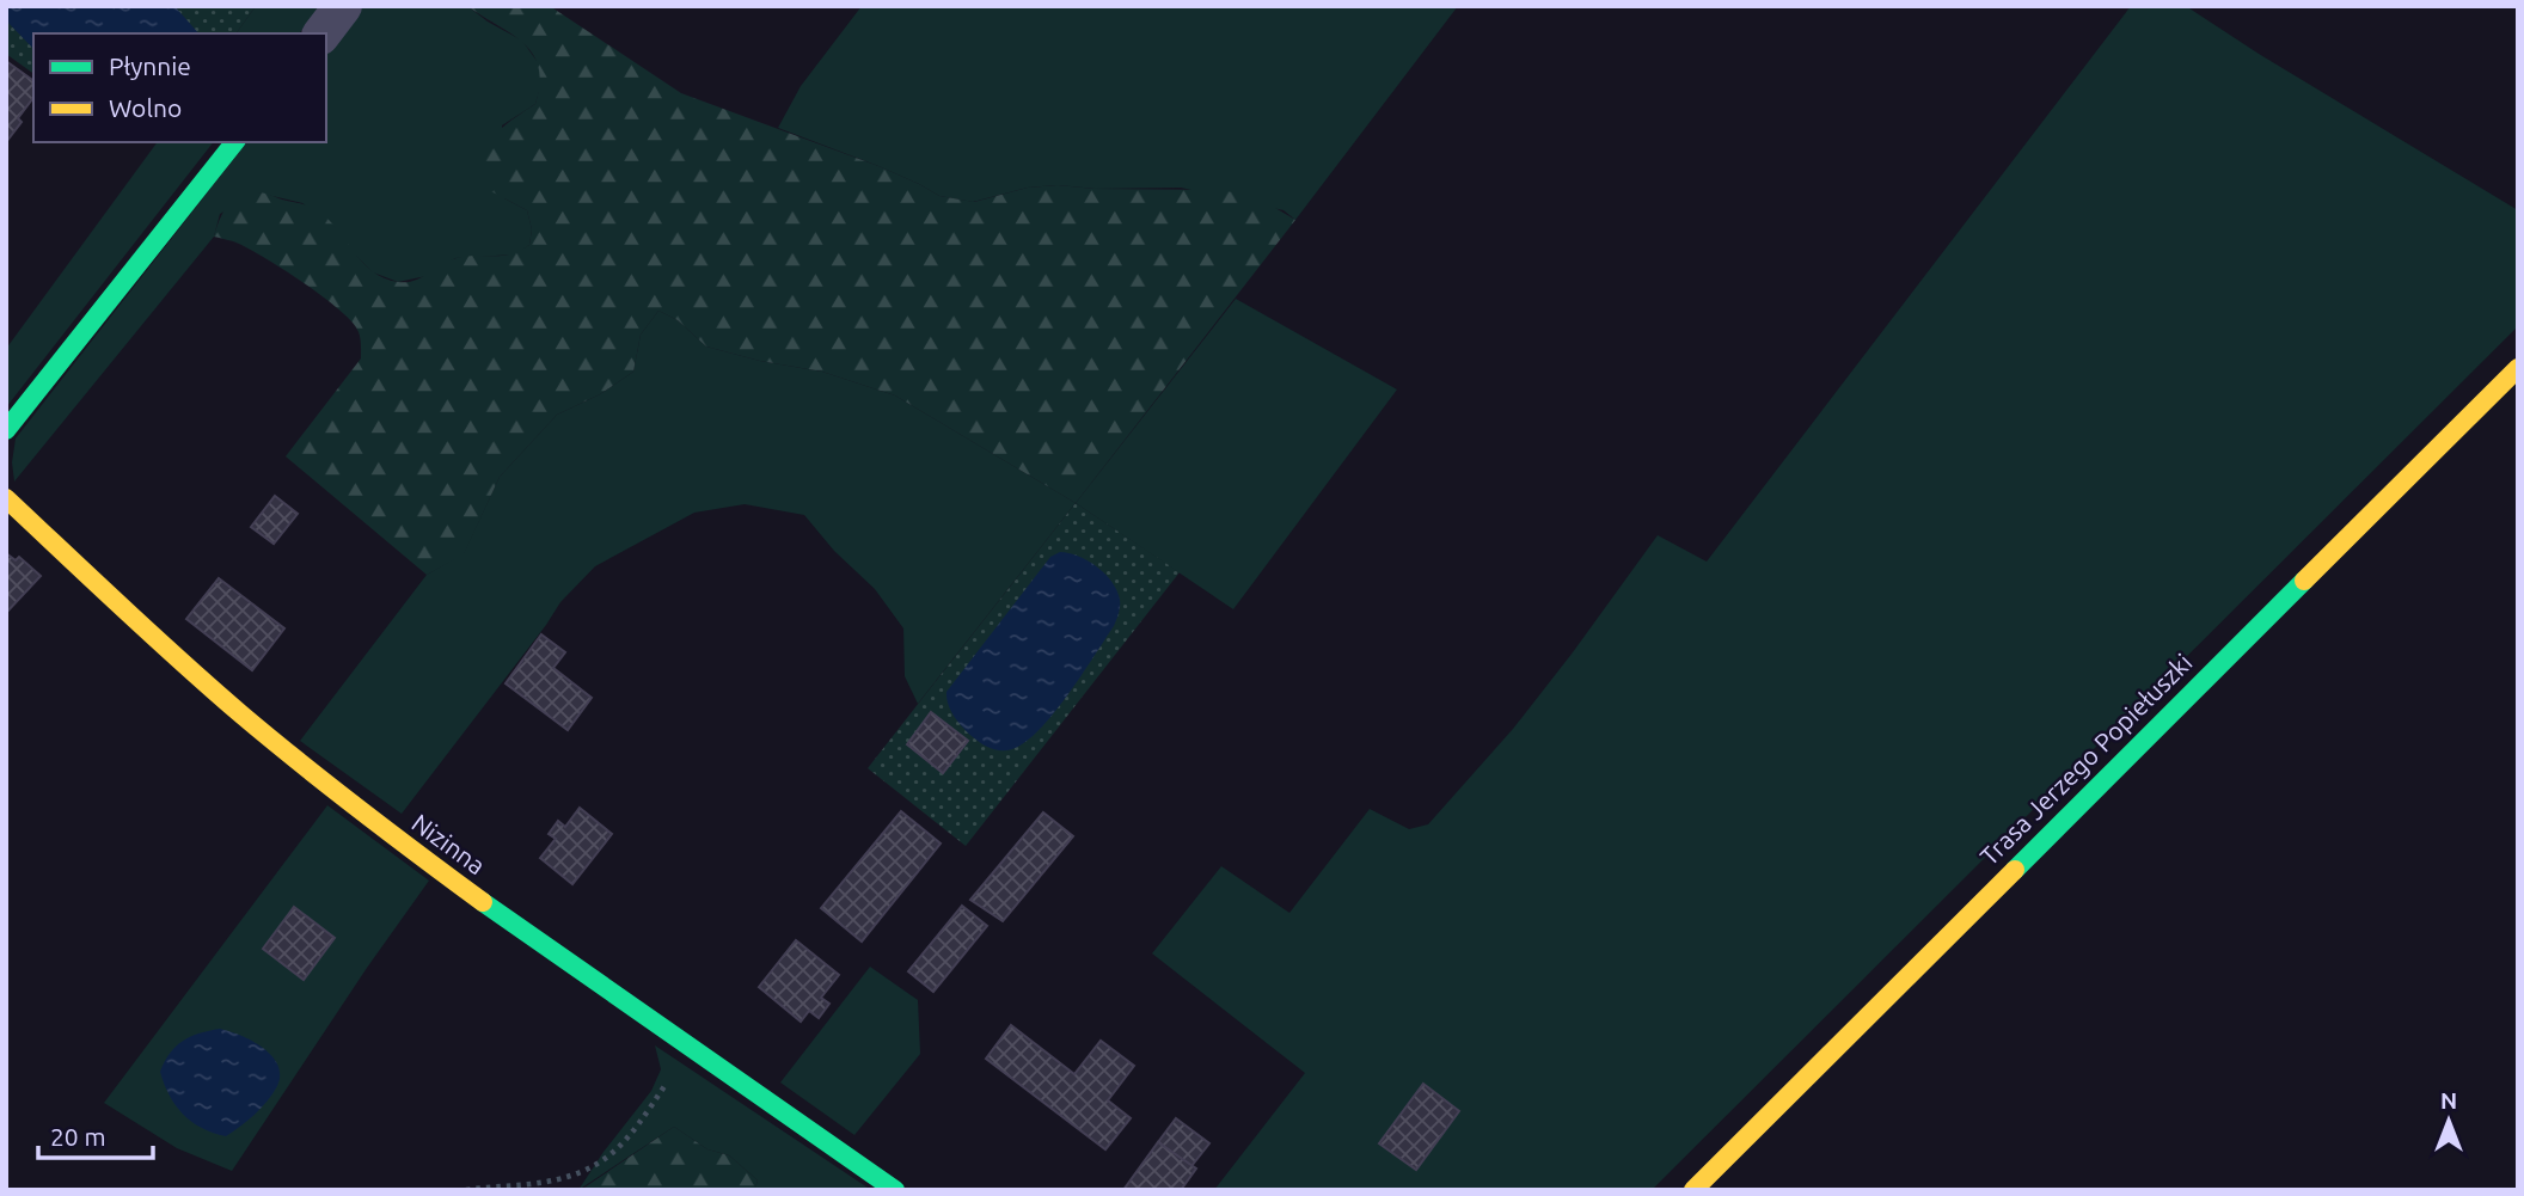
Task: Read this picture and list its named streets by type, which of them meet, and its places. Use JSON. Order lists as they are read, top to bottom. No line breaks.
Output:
{"streets":{"street":["Trasa Jerzego Popiełuszki","Nizinna"]},"legend":["Płynnie","Wolno"],"scale_bar":"20 m","north":"top"}
